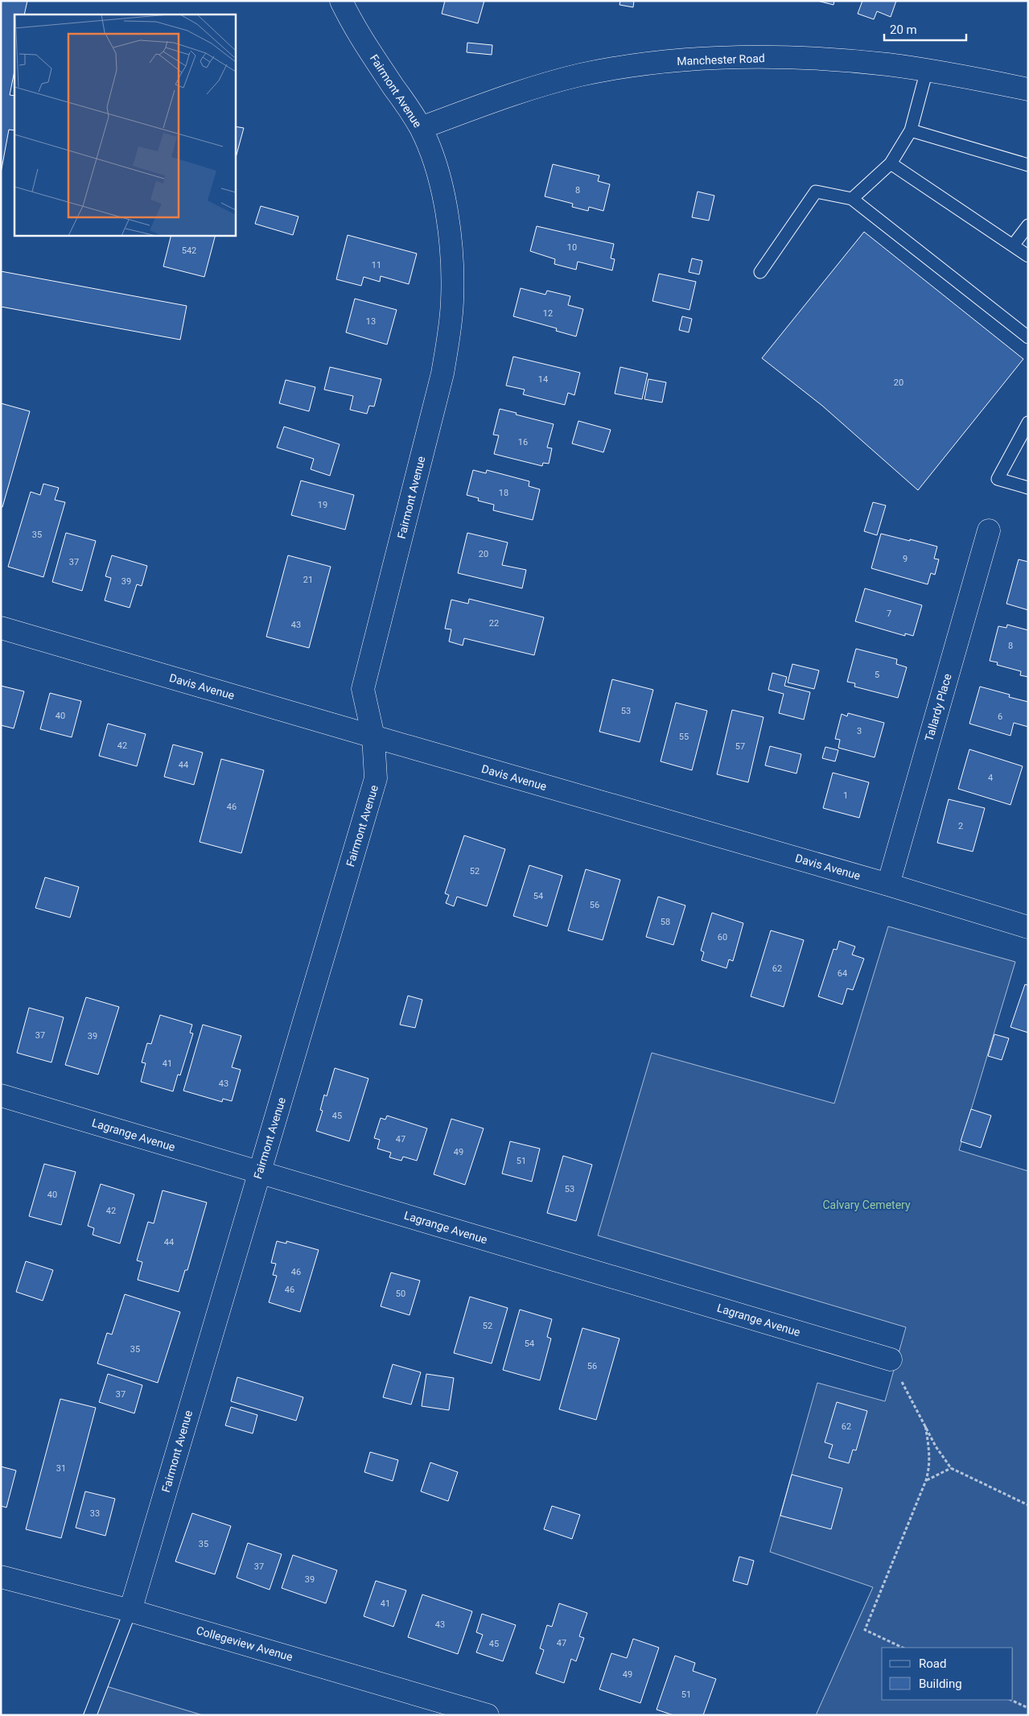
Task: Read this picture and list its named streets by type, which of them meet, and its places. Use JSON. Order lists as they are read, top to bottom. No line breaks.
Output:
{"streets":{"street":["Manchester Road","Fairmont Avenue","Davis Avenue","Tallardy Place","Lagrange Avenue","Collegeview Avenue"]},"crossings":[["Manchester Road","Fairmont Avenue"],["Fairmont Avenue","Davis Avenue"],["Fairmont Avenue","Lagrange Avenue"],["Fairmont Avenue","Collegeview Avenue"],["Davis Avenue","Tallardy Place"]],"parks":["Calvary Cemetery"],"house_numbers":["8","10","542","11","12","13","14","20","16","18","19","35","20","9","37","21","39","7","22","43","8","5","53","40","6","3","55","42","57","44","4","1","46","2","52","54","56","58","60","62","64","37","39","41","43","45","47","49","51","53","40","42","44","46","46","50","52","54","35","56","37","62","31","33","35","37","39","41","43","47","45","49","51"],"legend":["Road","Building"],"scale_bar":"20 m"}
